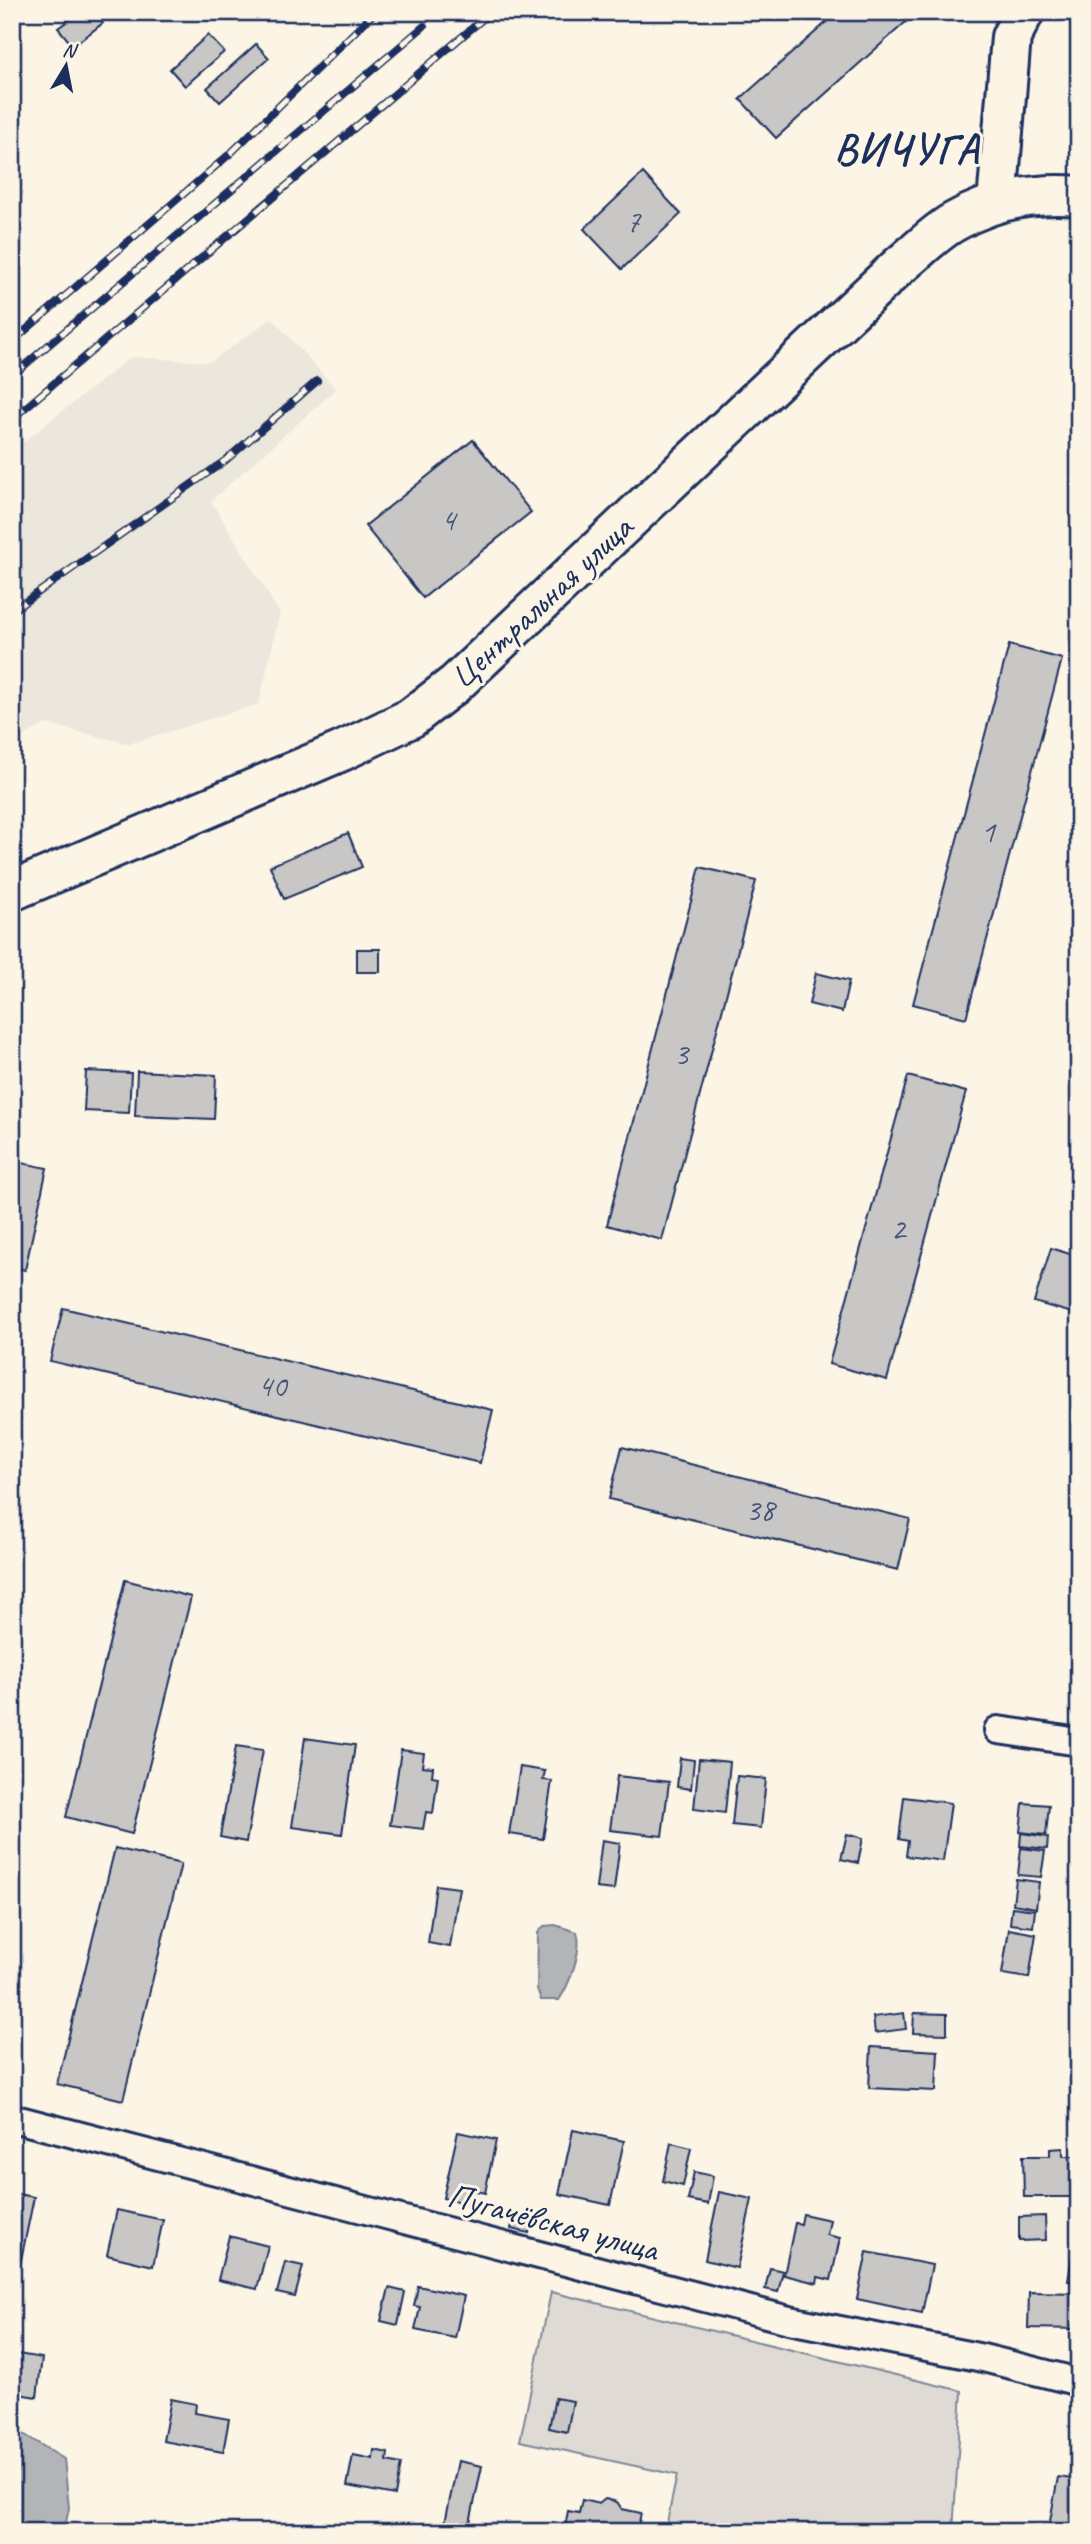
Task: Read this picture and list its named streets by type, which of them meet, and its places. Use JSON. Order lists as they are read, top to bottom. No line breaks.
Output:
{"streets":{"main road":["Центральная улица"],"street":["Пугачёвская улица"]},"districts":["ВИЧУГА"],"house_numbers":["7","4","1","3","2","40","38"],"north":"top"}
